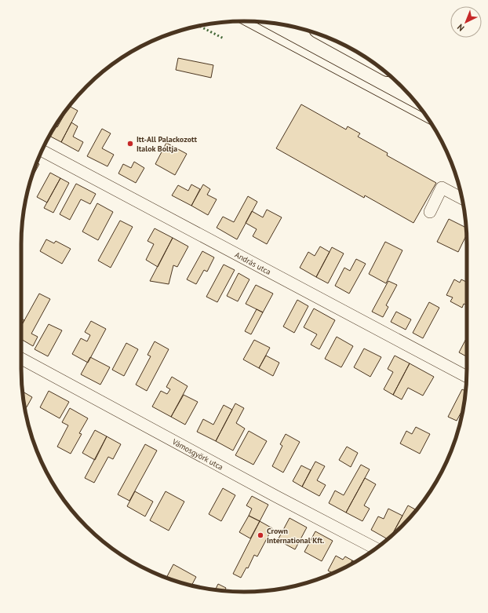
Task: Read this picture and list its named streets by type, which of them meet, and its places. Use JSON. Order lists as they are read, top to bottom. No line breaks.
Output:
{"streets":{"street":["András utca","Vámosgyörk utca"]},"places":["Itt-All Palackozott Italok Boltja","Crown International Kft."],"north":"bottom left"}
